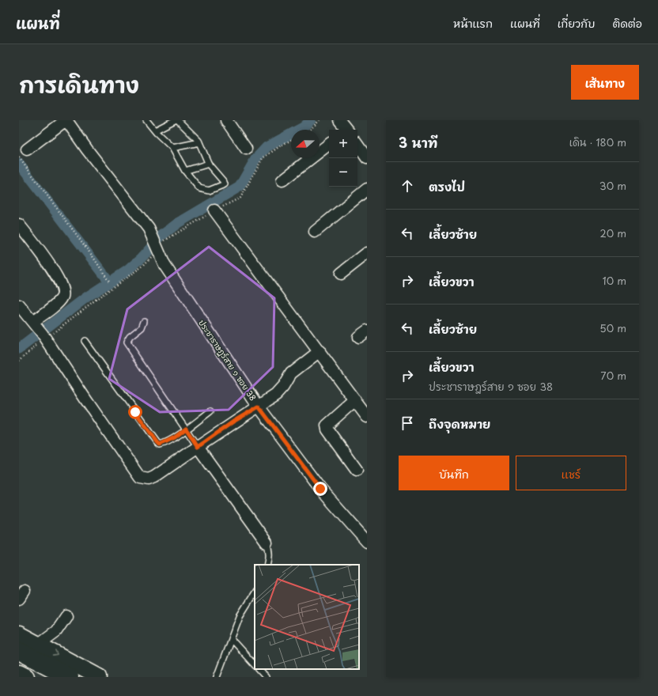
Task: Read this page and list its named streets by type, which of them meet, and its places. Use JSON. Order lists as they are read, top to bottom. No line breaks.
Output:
{"streets":{"street":["ประชาราษฎร์สาย ๑ ซอย 38"]},"north":"left","page":{"header":"แผนที่","nav":["หน้าแรก","แผนที่","เกี่ยวกับ","ติดต่อ"],"title":"การเดินทาง","buttons":["เส้นทาง",["บันทึก","แชร์"]],"heading":["3 นาที","เดิน · 180 m"],"map_buttons":["+","−"],"list":[["ตรงไป","30 m"],["เลี้ยวซ้าย","20 m"],["เลี้ยวขวา","10 m"],["เลี้ยวซ้าย","50 m"],["เลี้ยวขวา","ประชาราษฎร์สาย ๑ ซอย 38","70 m"],"ถึงจุดหมาย"]}}
